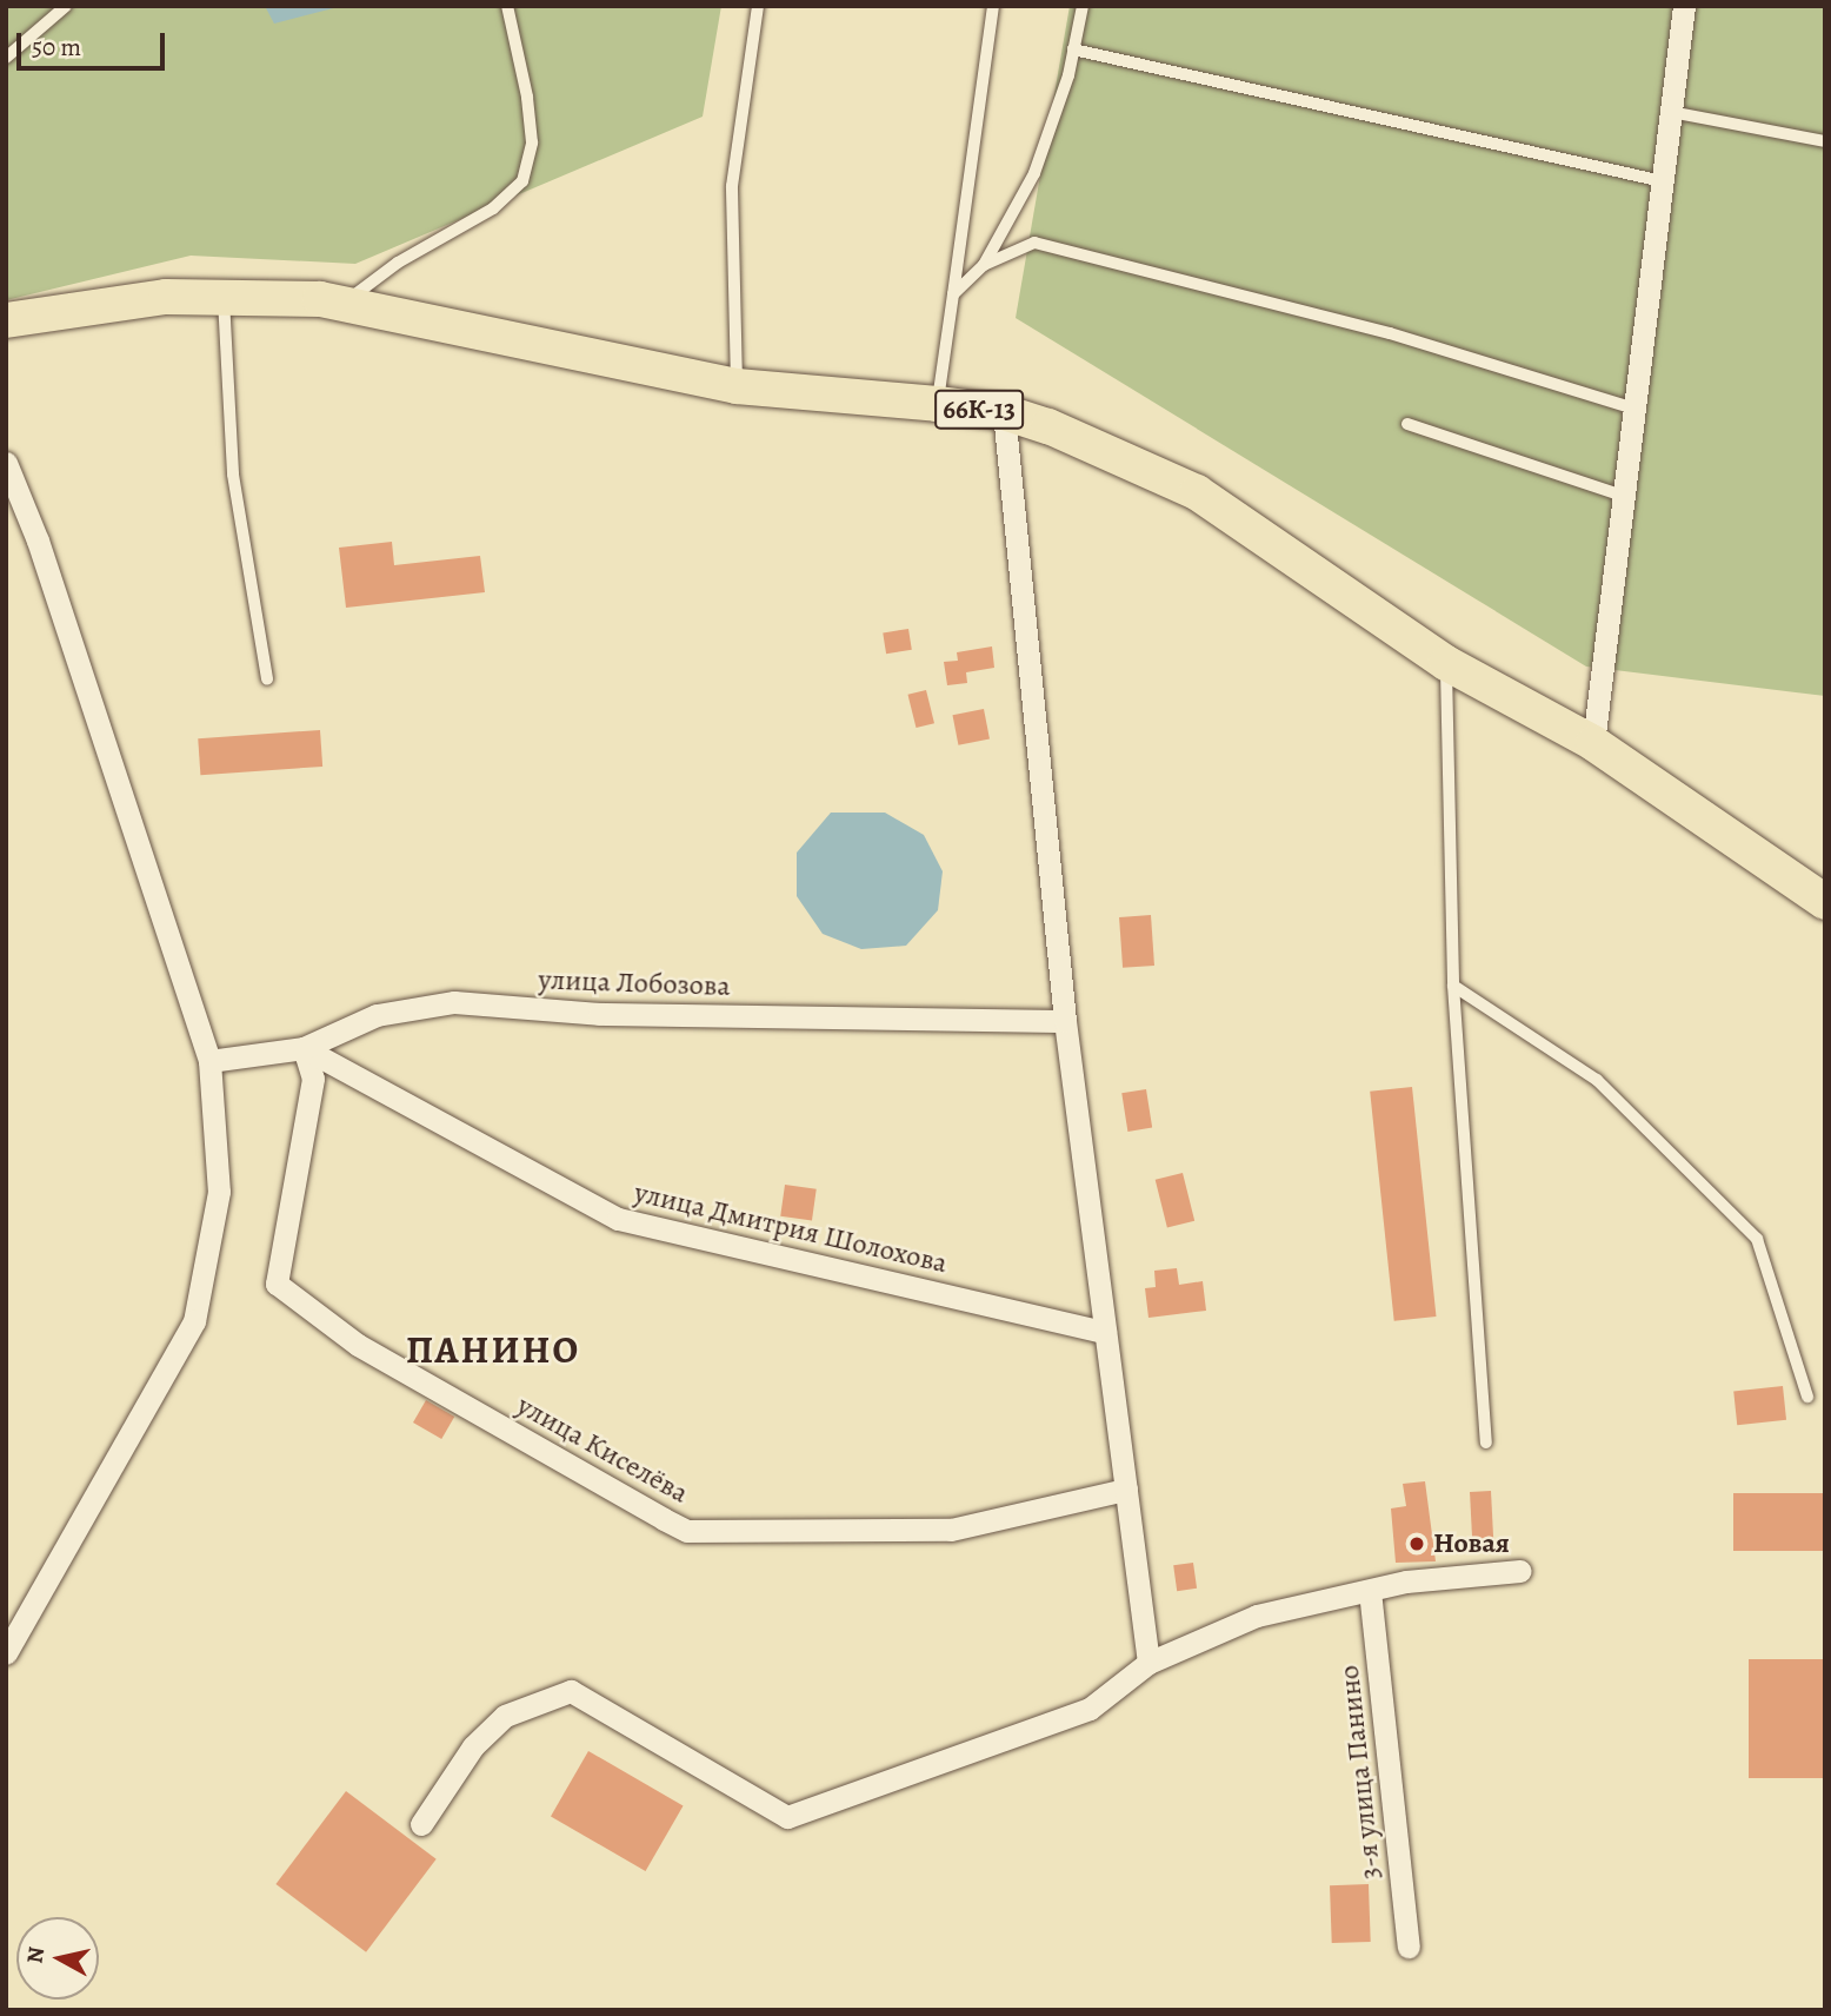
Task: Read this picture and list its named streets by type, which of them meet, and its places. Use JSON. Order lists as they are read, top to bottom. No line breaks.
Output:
{"streets":{"main road":["66К-13"],"street":["улица Лобозова","улица Дмитрия Шолохова","улица Киселёва","3-я улица Панино"]},"crossings":[["улица Лобозова","улица Дмитрия Шолохова"],["улица Лобозова","улица Киселёва"],["улица Дмитрия Шолохова","улица Киселёва"]],"districts":["ПАНИНО"],"places":["Новая"],"scale_bar":"50 m","north":"left"}
